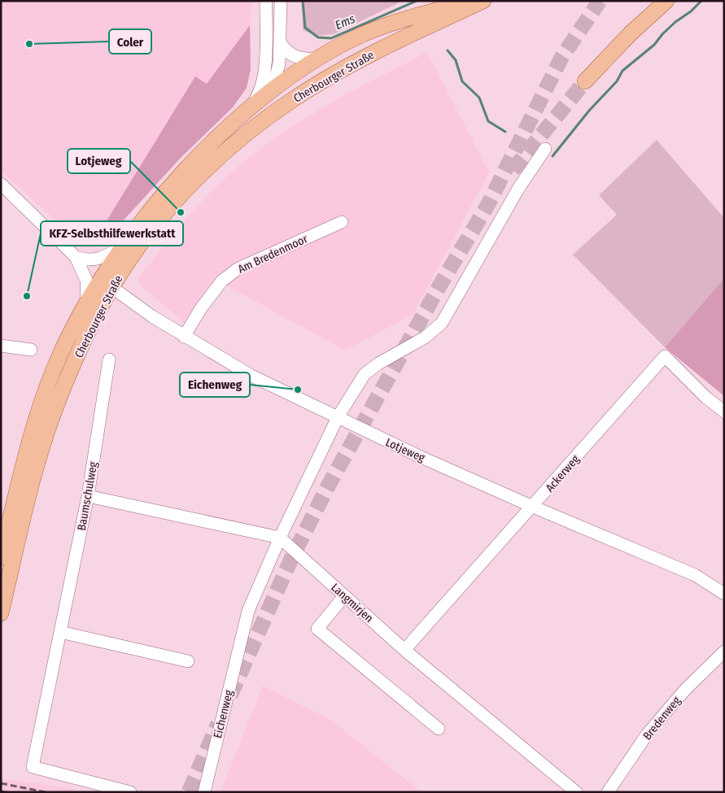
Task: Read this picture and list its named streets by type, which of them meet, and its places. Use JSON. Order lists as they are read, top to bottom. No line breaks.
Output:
{"streets":{"main road":["Cherbourger Straße"],"street":["Am Bredenmoor","Lotjeweg","Ackerweg","Baumschulweg","Langmirjen","Eichenweg","Bredenweg"]},"crossings":[["Cherbourger Straße","Lotjeweg"],["Am Bredenmoor","Lotjeweg"],["Lotjeweg","Ackerweg"],["Lotjeweg","Eichenweg"],["Ackerweg","Langmirjen"],["Langmirjen","Eichenweg"]],"water":["Ems"],"places":["Coler","Lotjeweg","KFZ-Selbsthilfewerkstatt","Eichenweg"]}
